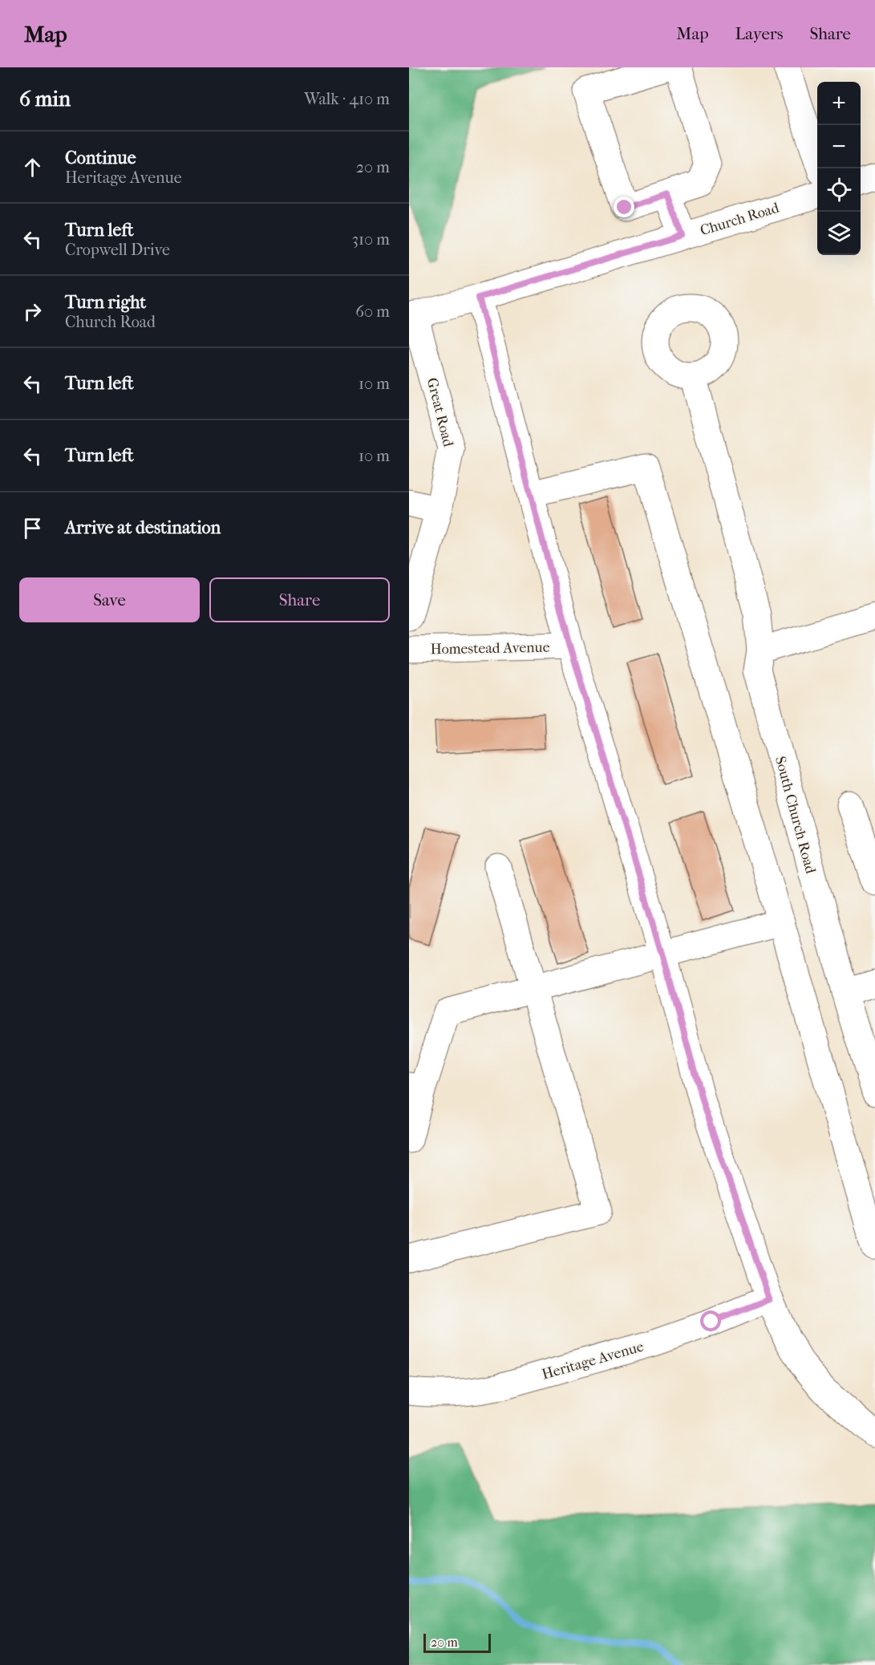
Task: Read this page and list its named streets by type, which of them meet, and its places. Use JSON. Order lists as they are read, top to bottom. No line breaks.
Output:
{"streets":{"street":["Church Road","Great Road","Homestead Avenue","South Church Road","Heritage Avenue"]},"crossings":[["Church Road","Great Road"]],"scale_bar":"20 m","page":{"header":"Map","nav":["Map","Layers","Share"],"heading":["6 min","Walk · 410 m"],"map_buttons":["+","−"],"list":[["Continue","Heritage Avenue","20 m"],["Turn left","Cropwell Drive","310 m"],["Turn right","Church Road","60 m"],["Turn left","10 m"],["Turn left","10 m"],"Arrive at destination"],"buttons":["Save","Share"],"scale":"20 m"}}
